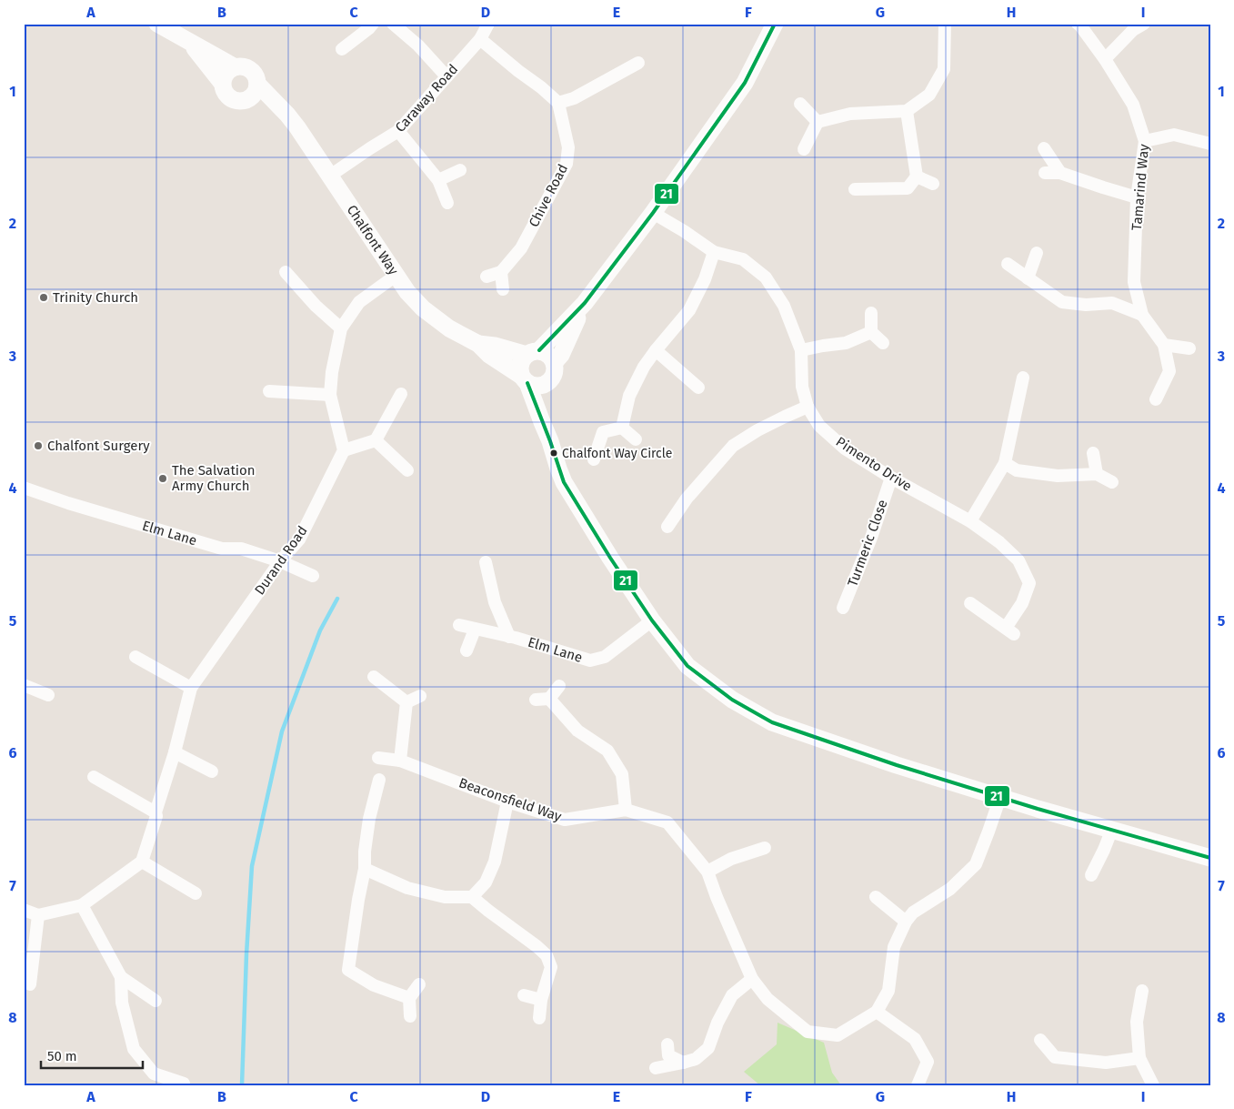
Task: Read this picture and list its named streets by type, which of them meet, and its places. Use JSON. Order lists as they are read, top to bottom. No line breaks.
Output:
{"streets":{"street":["Caraway Road","Tamarind Way","Chive Road","Chalfont Way","Pimento Drive","Elm Lane","Turmeric Close","Durand Road","Beaconsfield Way"]},"crossings":[["Caraway Road","Chalfont Way"],["Pimento Drive","Turmeric Close"],["Elm Lane","Durand Road"]],"places":["Trinity Church","Chalfont Surgery","Chalfont Way Circle","The Salvation Army Church"],"lines":["transit line 21"],"scale_bar":"50 m","grid":{"columns":["A","B","C","D","E","F","G","H","I"],"rows":["1","2","3","4","5","6","7","8"]}}
